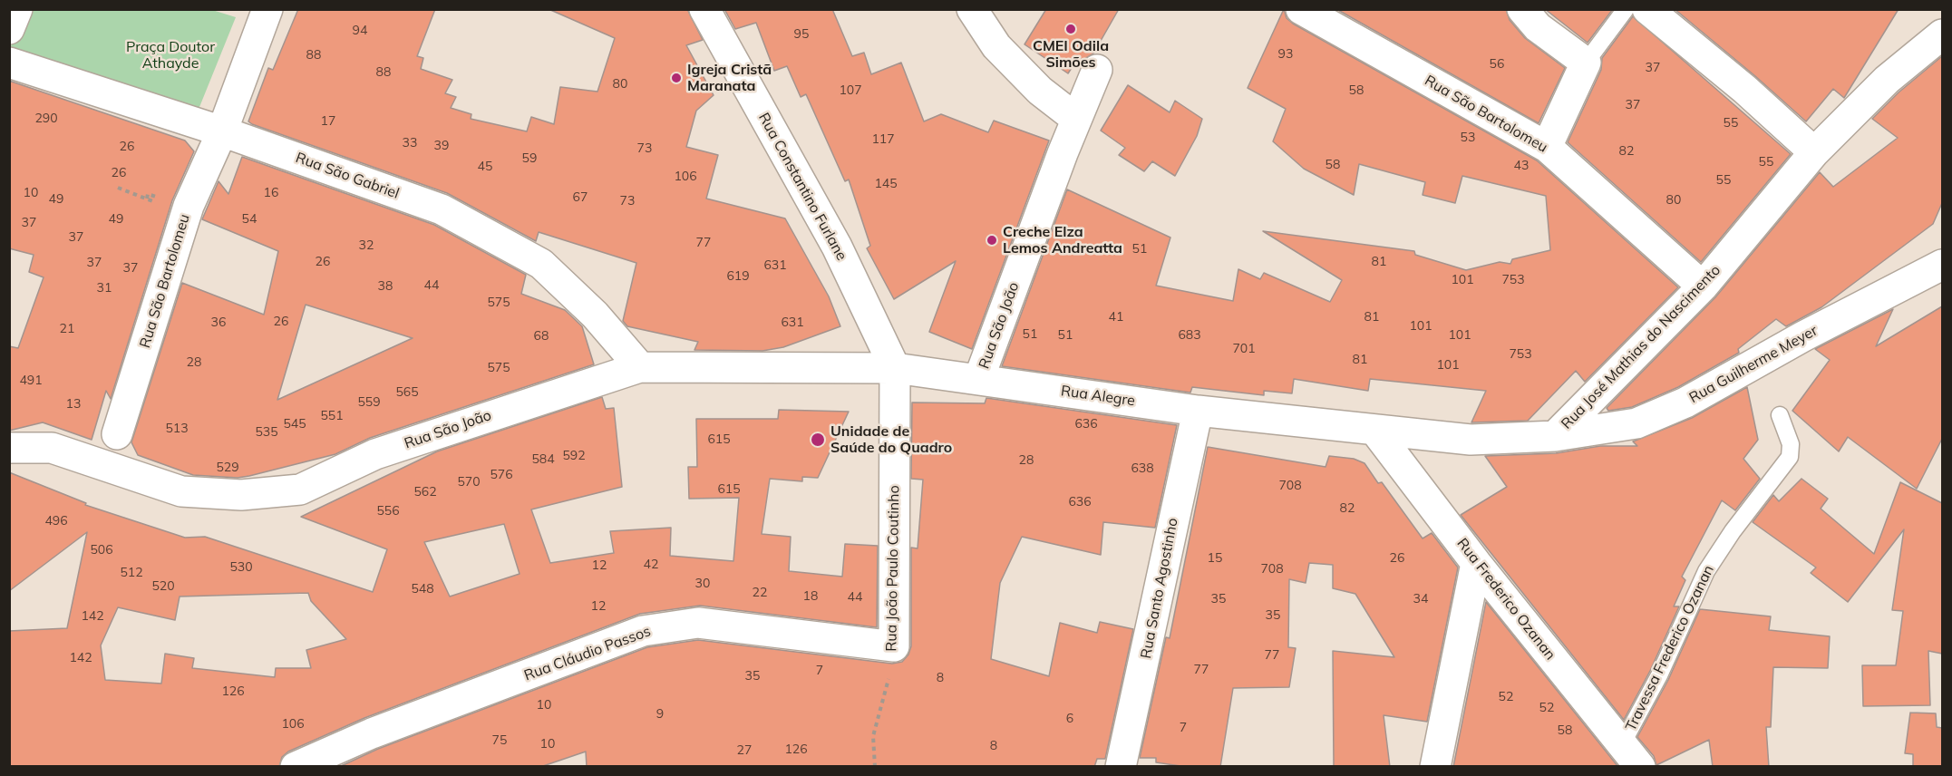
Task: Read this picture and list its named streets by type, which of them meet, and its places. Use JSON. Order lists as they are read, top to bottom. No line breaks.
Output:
{"streets":{"street":["Rua São Bartolomeu","Rua São Gabriel","Rua Constantino Furlane","Rua São João","Rua José Mathias do Nascimento","Rua Guilherme Meyer","Rua Alegre","Rua João Paulo Coutinho","Rua Santo Agostinho","Rua Frederico Ozanan","Rua Cláudio Passos"],"lane":["Travessa Frederico Ozanan"]},"crossings":[["Rua São Bartolomeu","Rua São Gabriel"],["Rua São Bartolomeu","Rua José Mathias do Nascimento"],["Rua São Gabriel","Rua São João"],["Rua Constantino Furlane","Rua São João"],["Rua Constantino Furlane","Rua Alegre"],["Rua Constantino Furlane","Rua João Paulo Coutinho"],["Rua São João","Rua Alegre"],["Rua São João","Rua João Paulo Coutinho"],["Rua José Mathias do Nascimento","Rua Guilherme Meyer"],["Rua José Mathias do Nascimento","Rua Alegre"],["Rua José Mathias do Nascimento","Rua Frederico Ozanan"],["Rua Alegre","Rua João Paulo Coutinho"],["Rua Alegre","Rua Santo Agostinho"],["Rua João Paulo Coutinho","Rua Cláudio Passos"],["Rua Frederico Ozanan","Travessa Frederico Ozanan"]],"parks":["Praça Doutor Athayde"],"places":["CMEI Odila Simões","Igreja Cristã Maranata","Creche Elza Lemos Andreatta","Unidade de Saúde do Quadro"],"house_numbers":["94","95","93","88","56","37","88","80","107","58","37","290","17","55","53","117","33","39","26","73","82","59","55","58","43","45","26","106","55","145","10","16","67","49","80","73","49","54","37","37","77","32","51","26","81","37","631","37","619","101","753","44","38","31","575","41","81","26","36","631","101","21","51","51","683","101","68","701","753","81","28","101","575","491","565","559","13","551","545","636","513","535","615","592","584","28","529","638","576","570","708","615","562","636","82","556","496","506","15","26","42","12","530","708","512","30","520","548","22","18","44","35","34","12","35","142","77","142","77","7","35","8","126","52","10","52","9","6","106","7","58","75","10","8","126","27"]}
